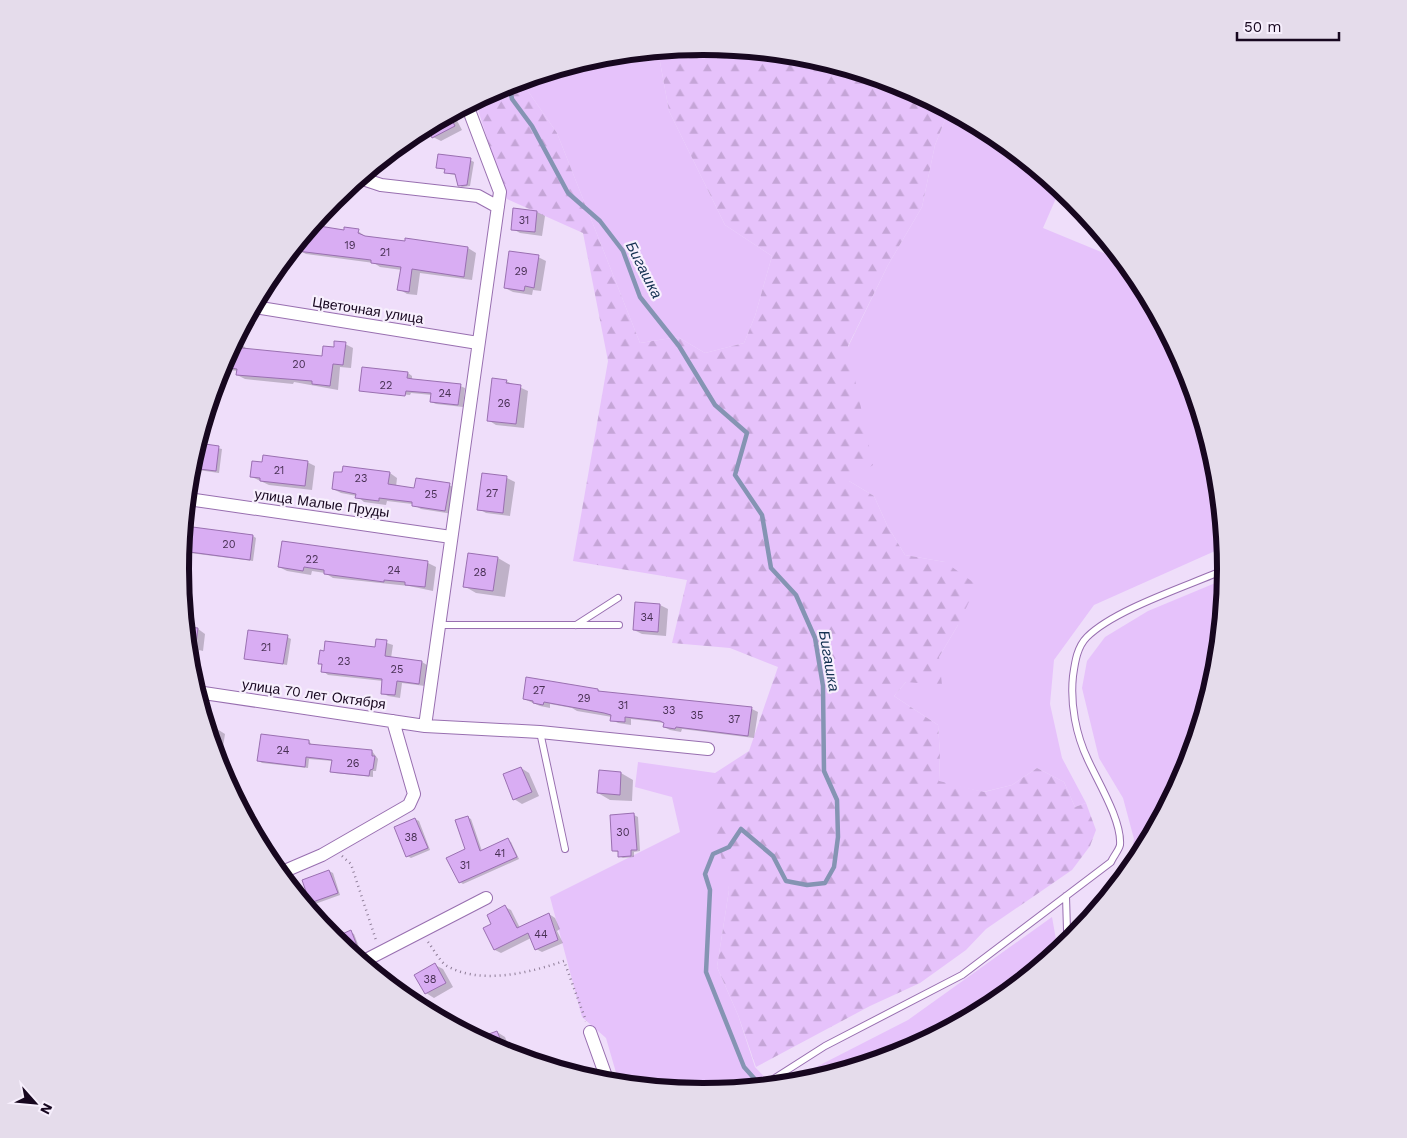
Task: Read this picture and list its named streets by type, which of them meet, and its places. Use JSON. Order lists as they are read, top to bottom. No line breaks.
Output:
{"streets":{"street":["Цветочная улица","улица Малые Пруды","улица 70 лет Октября"]},"water":["Бигашка"],"house_numbers":["31","19","21","29","20","22","24","26","21","23","27","25","20","22","24","28","34","21","23","25","27","29","31","33","35","37","24","26","30","38","41","31","44","38"],"scale_bar":"50 m","north":"bottom right"}
